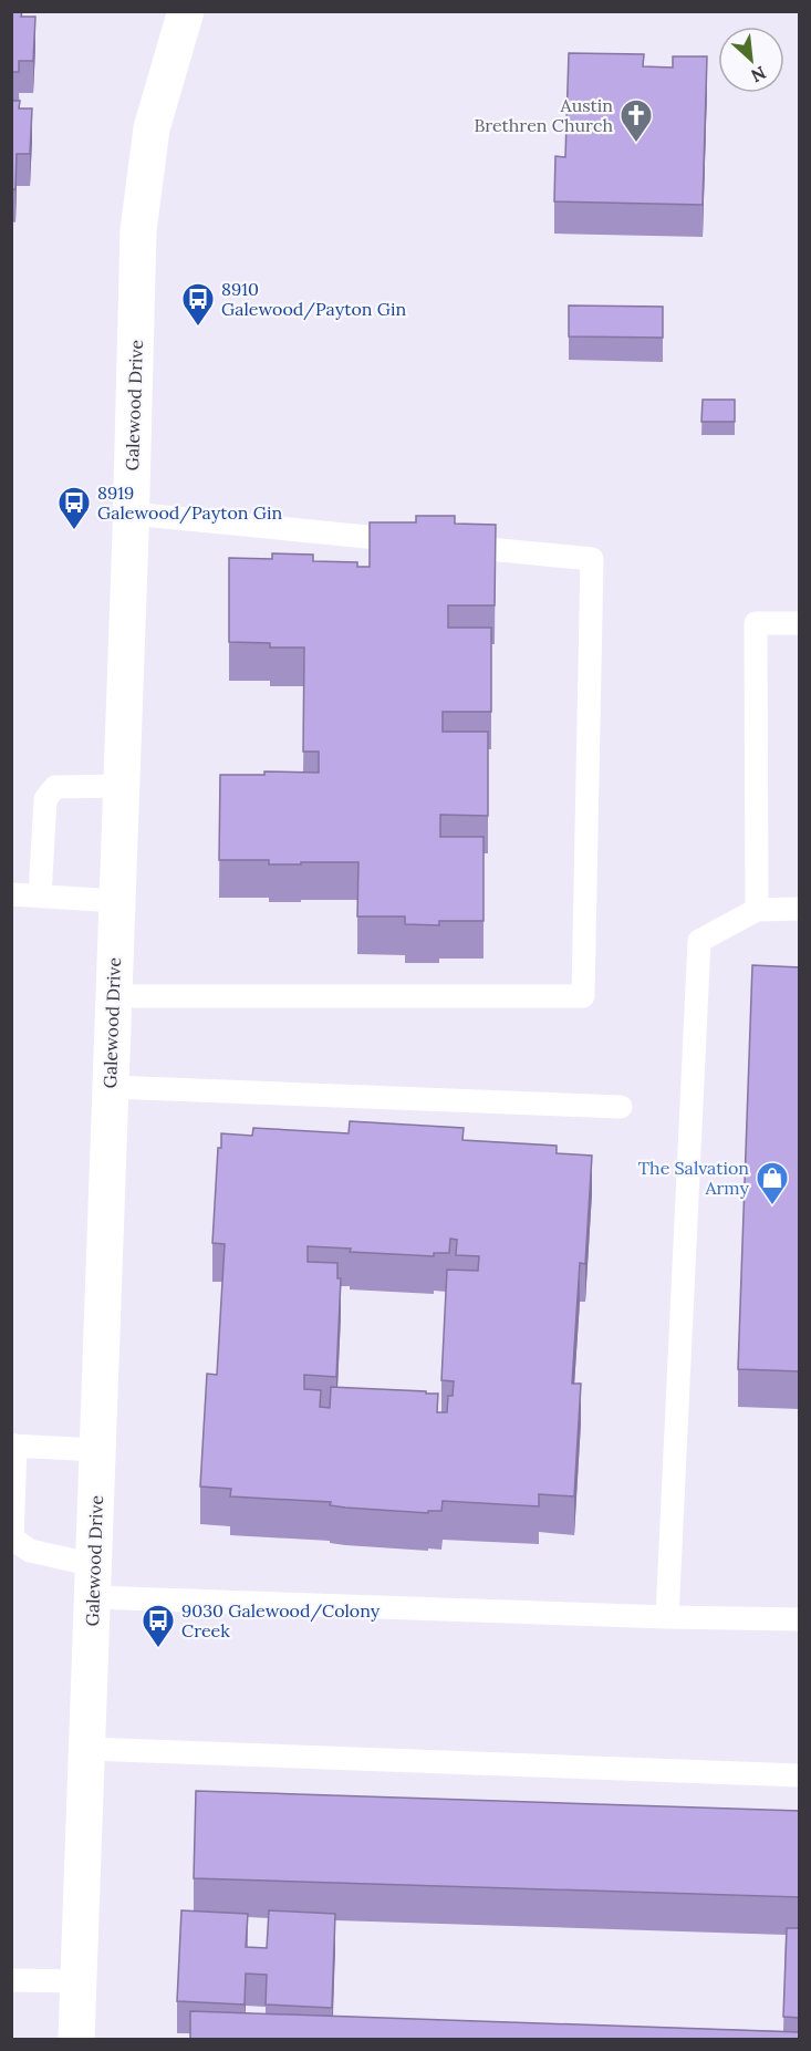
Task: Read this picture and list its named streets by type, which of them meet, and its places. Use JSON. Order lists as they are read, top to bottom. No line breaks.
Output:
{"streets":{"street":["Galewood Drive"]},"places":{"church":["Austin Brethren Church"],"bus stop":["8910 Galewood/Payton Gin","8919 Galewood/Payton Gin","9030 Galewood/Colony Creek"],"shop":["The Salvation Army"]},"north":"bottom right"}
